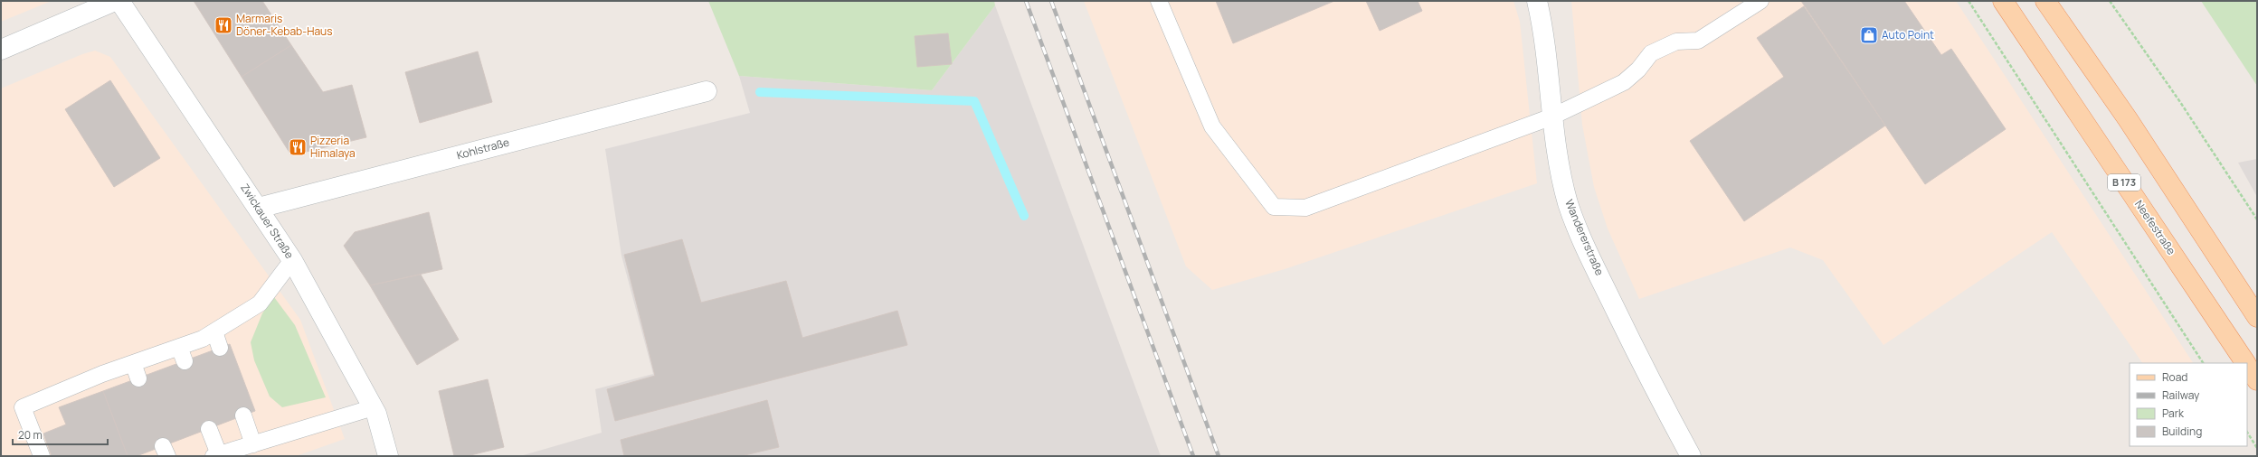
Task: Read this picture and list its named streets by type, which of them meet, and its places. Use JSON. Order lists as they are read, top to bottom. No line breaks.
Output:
{"streets":{"main road":["B 173","Neefestraße"],"street":["Kohlstraße","Zwickauer Straße","Wandererstraße"]},"crossings":[["Kohlstraße","Zwickauer Straße"]],"places":{"restaurant":["Marmaris Döner-Kebab-Haus","Pizzeria Himalaya"],"shop":["Auto Point"]},"legend":["Road","Railway","Park","Building"],"scale_bar":"20 m"}
